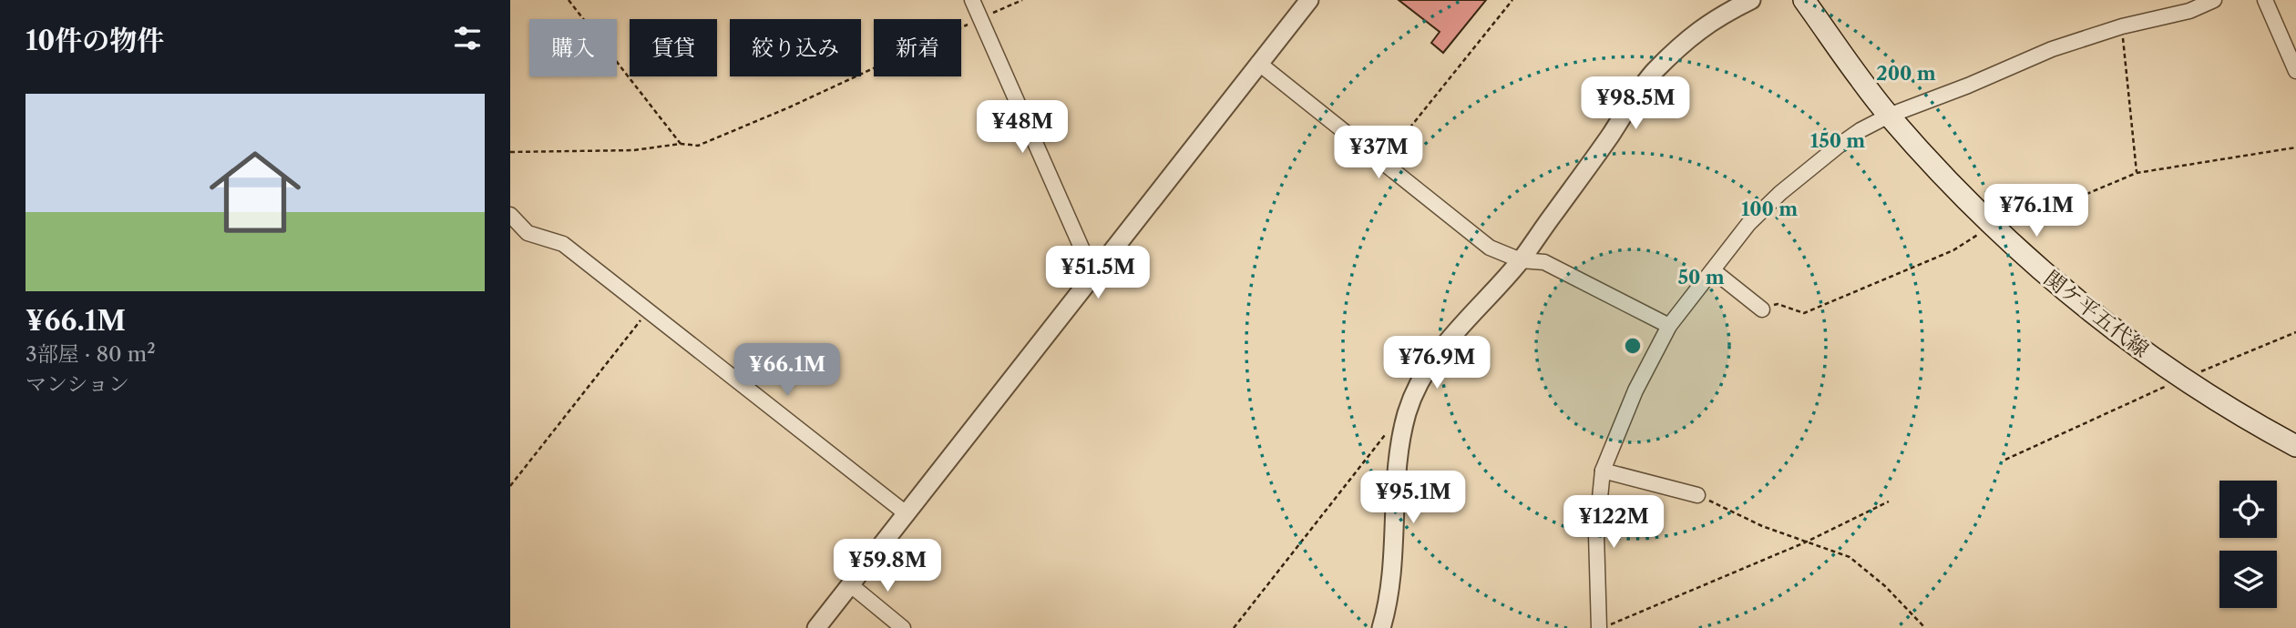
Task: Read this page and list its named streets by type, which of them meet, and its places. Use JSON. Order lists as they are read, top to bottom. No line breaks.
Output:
{"streets":{"main road":["関ケ平五代線"]},"page":{"heading":"10件の物件","chip":["購入","賃貸","絞り込み","新着"],"list":[{"name":"¥66.1M","note":"3部屋 · 80 m² · マンション"}],"price":["¥98.5M","¥48M","¥37M","¥76.1M","¥51.5M","¥76.9M","¥66.1M","¥95.1M","¥122M","¥59.8M"]},"rings":["200 m","150 m","100 m","50 m"]}
